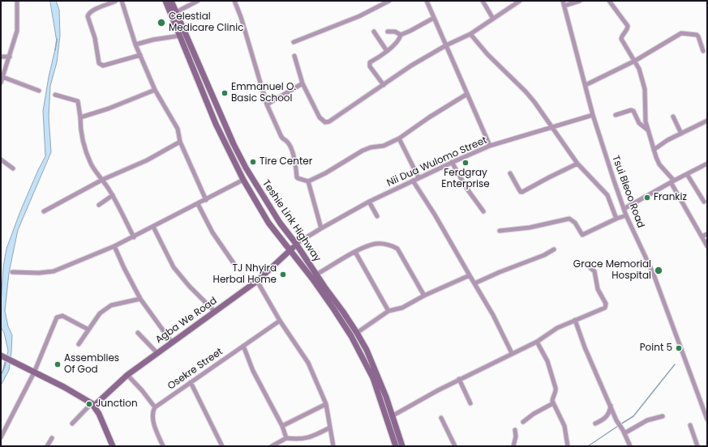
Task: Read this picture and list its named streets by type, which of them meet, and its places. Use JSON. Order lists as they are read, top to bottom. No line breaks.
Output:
{"streets":{"main road":["Teshie Link Highway","Agba We Road"],"street":["Nii Dua Wulomo Street","Tsui Bleoo Road","Osekre Street"]},"crossings":[["Nii Dua Wulomo Street","Tsui Bleoo Road"],["Nii Dua Wulomo Street","Teshie Link Highway"],["Nii Dua Wulomo Street","Agba We Road"],["Teshie Link Highway","Agba We Road"]],"places":["Celestial Medicare Clinic","Emmanuel O. Basic School","Tire Center","Ferdgray Enterprise","Frankiz","Grace Memorial Hospital","TJ Nhyira Herbal Home","Point 5","Assemblies Of God","Junction"]}
